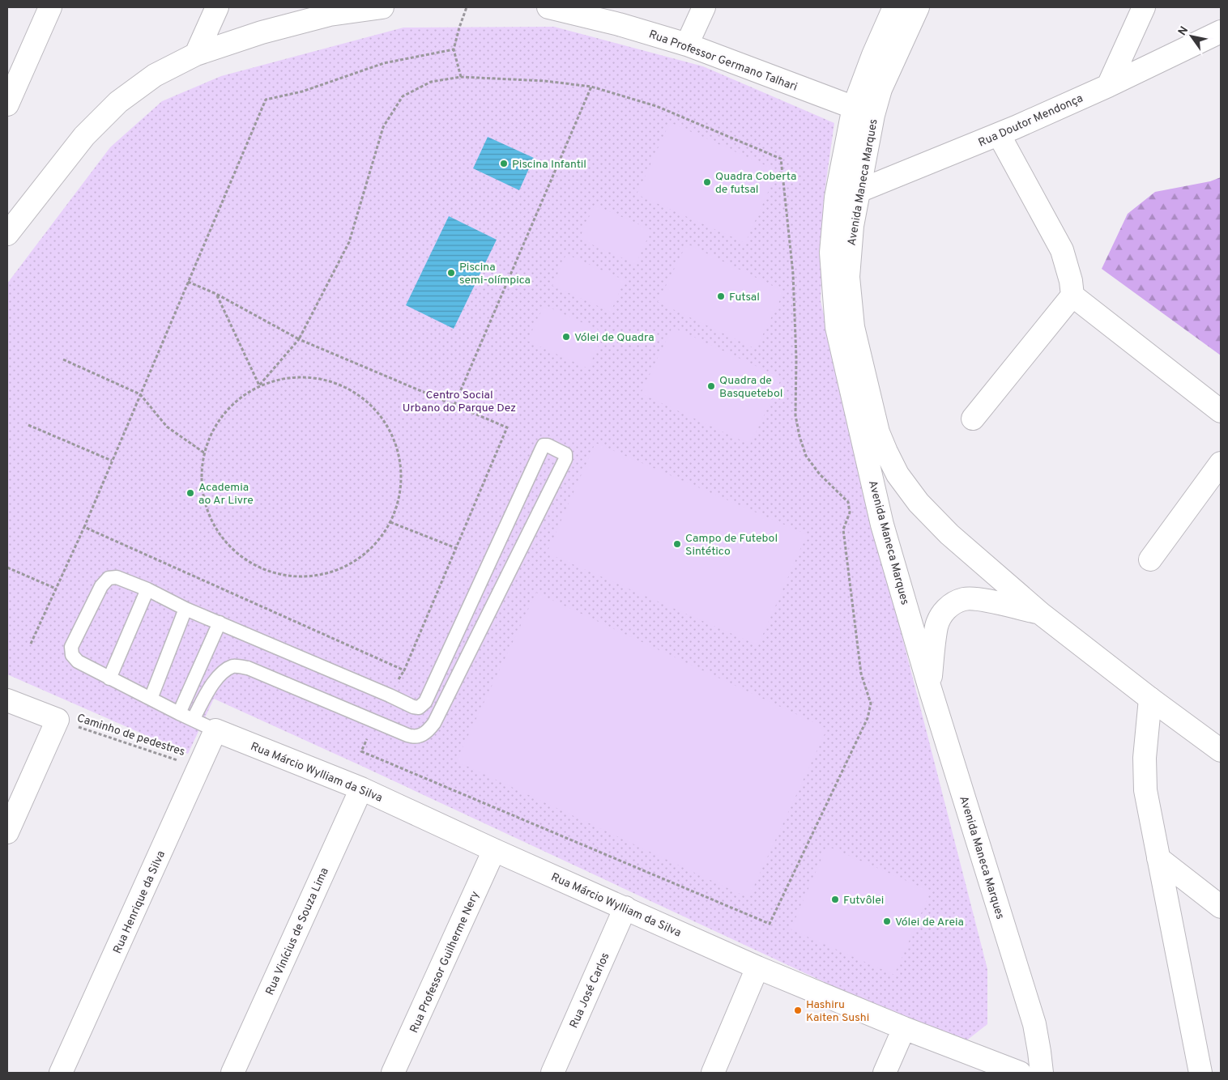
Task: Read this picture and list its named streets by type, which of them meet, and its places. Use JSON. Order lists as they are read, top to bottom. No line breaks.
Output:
{"streets":{"street":["Rua Professor Germano Talhari","Rua Doutor Mendonça","Avenida Maneca Marques","Rua Márcio Wylliam da Silva","Rua Henrique da Silva","Rua Vinícius de Souza Lima","Rua Professor Guilherme Nery","Rua José Carlos"],"path":["Caminho de pedestres"]},"crossings":[["Rua Professor Germano Talhari","Avenida Maneca Marques"],["Rua Doutor Mendonça","Avenida Maneca Marques"],["Caminho de pedestres","Rua Henrique da Silva"],["Rua Márcio Wylliam da Silva","Rua Henrique da Silva"],["Rua Márcio Wylliam da Silva","Rua Vinícius de Souza Lima"],["Rua Márcio Wylliam da Silva","Rua Professor Guilherme Nery"],["Rua Márcio Wylliam da Silva","Rua José Carlos"]],"parks":["Centro Social Urbano do Parque Dez"],"places":["Piscina Infantil","Quadra Coberta de futsal","Piscina semi-olímpica","Futsal","Vólei de Quadra","Quadra de Basquetebol","Academia ao Ar Livre","Campo de Futebol Sintético","Futvôlei","Vólei de Areia","Hashiru Kaiten Sushi"],"north":"top left"}
